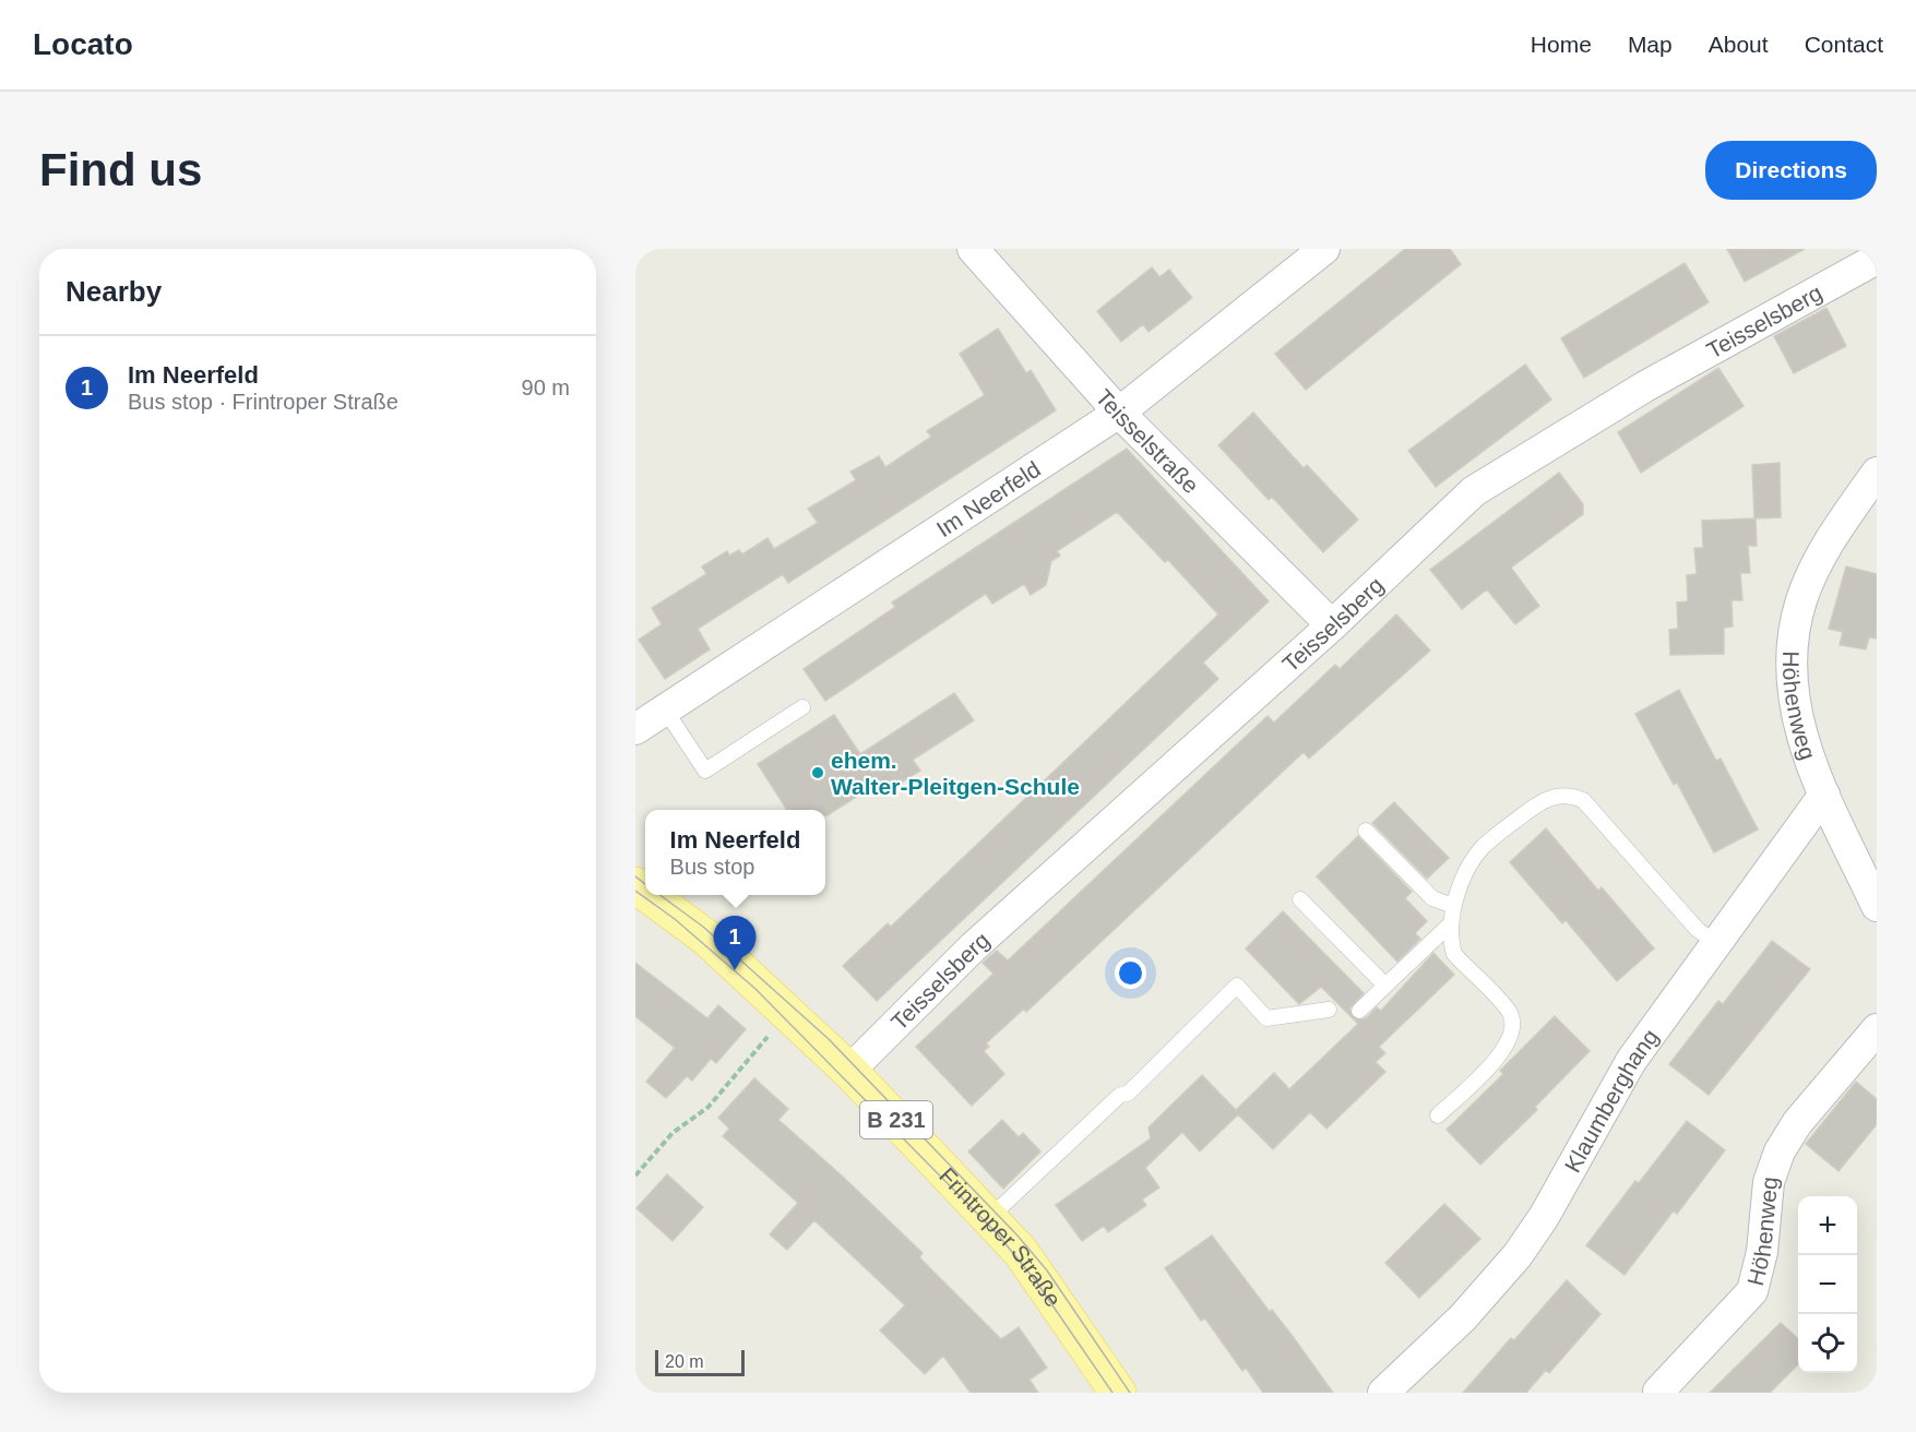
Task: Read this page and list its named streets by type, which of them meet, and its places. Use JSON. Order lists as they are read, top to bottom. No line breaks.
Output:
{"streets":{"main road":["B 231","Frintroper Straße"],"street":["Teisselsberg","Teisselstraße","Im Neerfeld","Höhenweg","Klaumberghang"]},"crossings":[["Teisselsberg","Teisselstraße"],["Teisselsberg","Frintroper Straße"],["Teisselstraße","Im Neerfeld"],["Höhenweg","Klaumberghang"]],"places":["ehem. Walter-Pleitgen-Schule"],"scale_bar":"20 m","page":{"header":"Locato","nav":["Home","Map","About","Contact"],"buttons":"Directions","title":"Find us","heading":"Nearby","list":[{"mark":"1","name":"Im Neerfeld","note":"Bus stop · Frintroper Straße","value":"90 m"}],"popup":["Im Neerfeld","Bus stop"],"pins":"1","map_buttons":["+","−"],"scale":"20 m"}}
